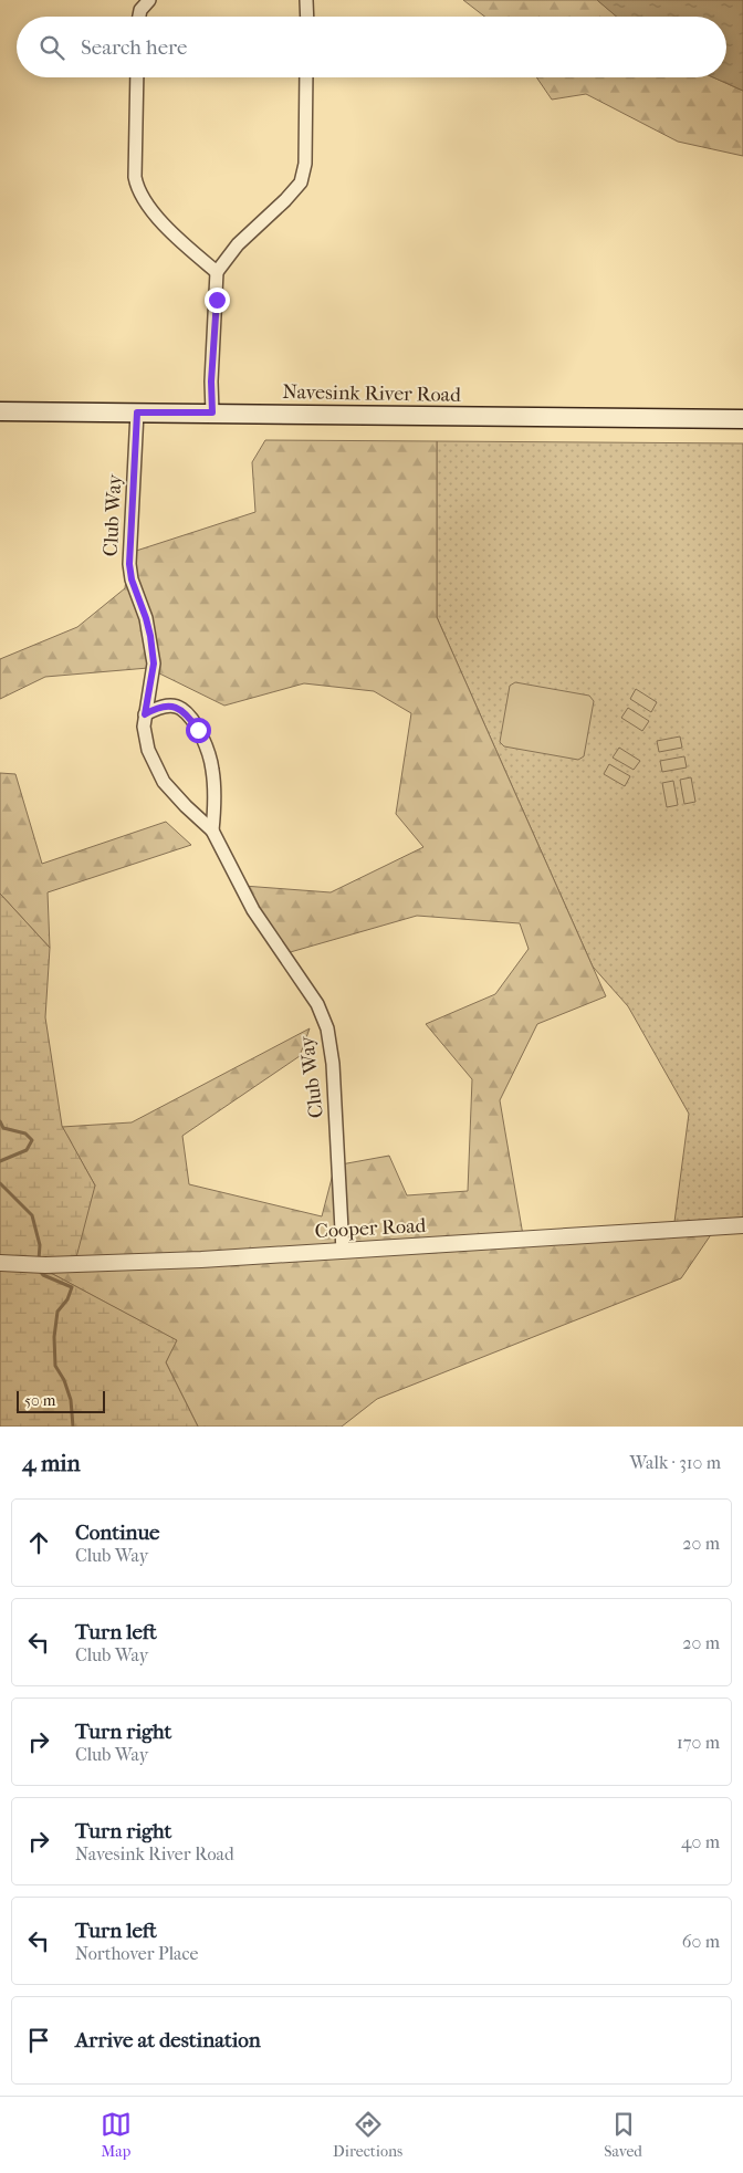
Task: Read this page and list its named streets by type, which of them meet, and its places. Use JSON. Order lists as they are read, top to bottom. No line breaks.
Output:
{"streets":{"main road":["Navesink River Road"],"street":["Club Way","Cooper Road"]},"crossings":[["Navesink River Road","Club Way"],["Club Way","Cooper Road"]],"scale_bar":"50 m","page":{"search":"Search here","scale":"50 m","heading":["4 min","Walk · 310 m"],"list":[["Continue","Club Way","20 m"],["Turn left","Club Way","20 m"],["Turn right","Club Way","170 m"],["Turn right","Navesink River Road","40 m"],["Turn left","Northover Place","60 m"],"Arrive at destination"],"nav":["Map","Directions","Saved"]}}
